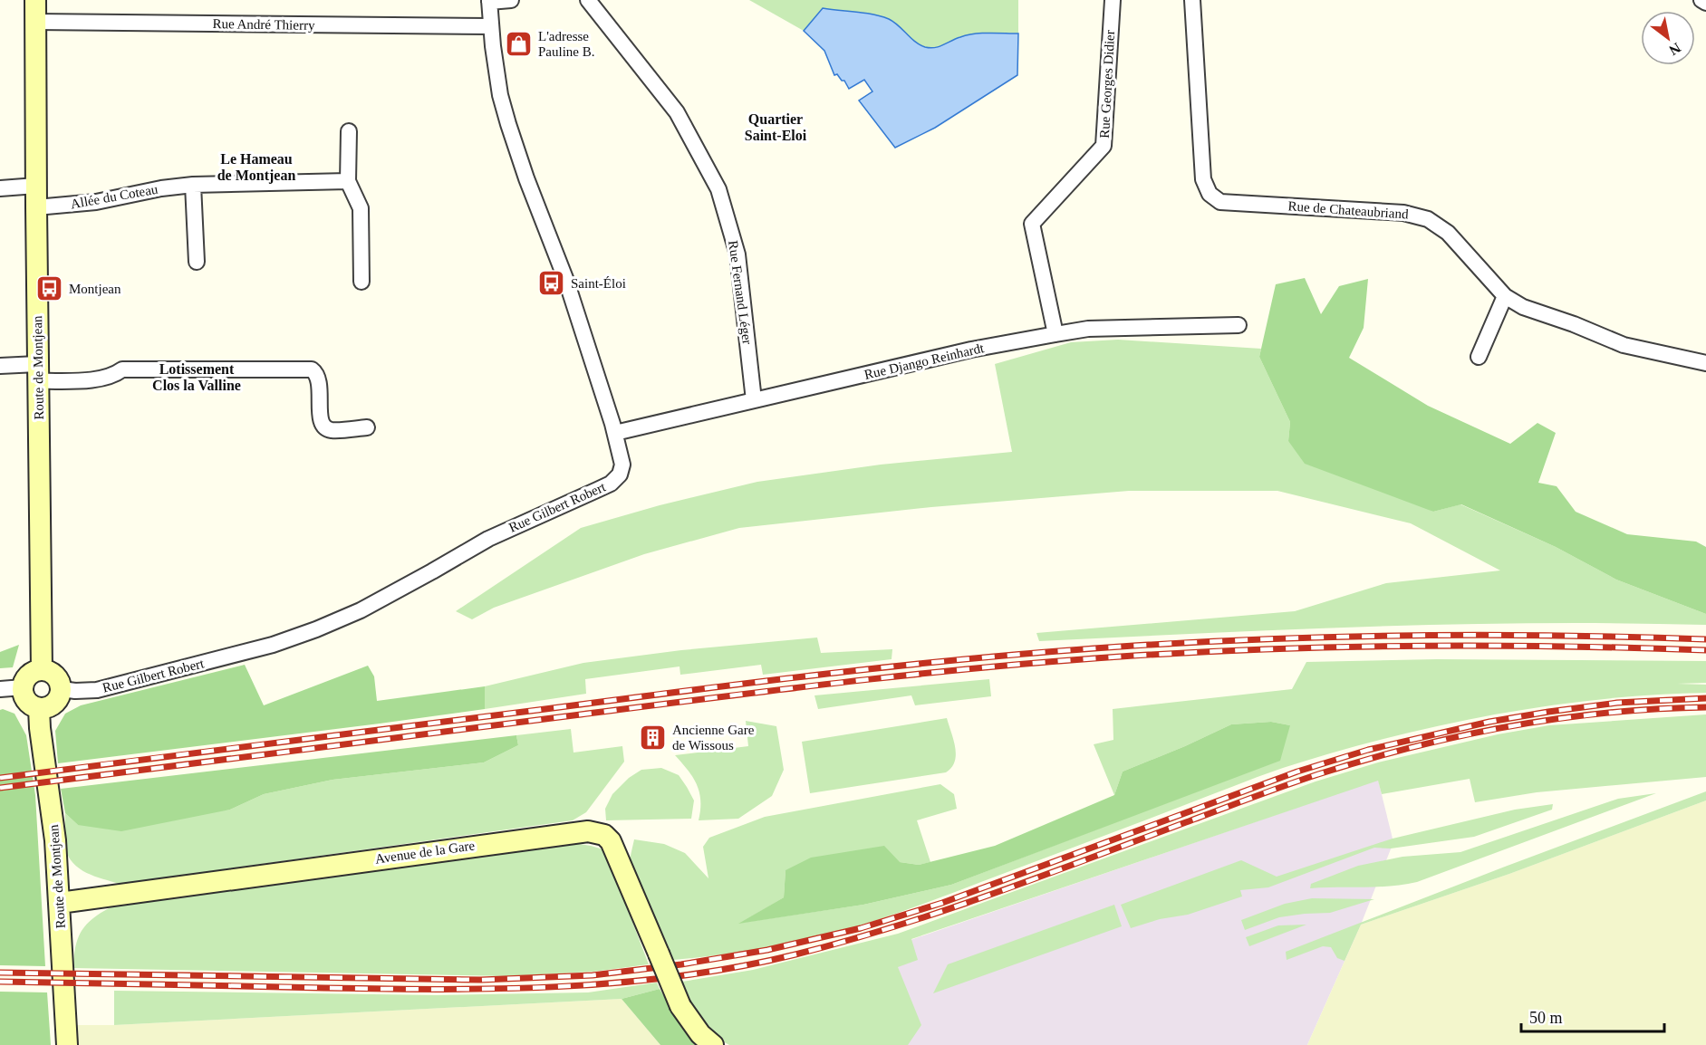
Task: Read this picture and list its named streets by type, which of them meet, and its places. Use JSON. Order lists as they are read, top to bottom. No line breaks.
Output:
{"streets":{"street":["Rue André Thierry","Rue Georges Didier","Allée du Coteau","Rue de Chateaubriand","Rue Fernand Léger","Rue Django Reinhardt","Route de Montjean","Rue Gilbert Robert","Avenue de la Gare"]},"crossings":[["Rue André Thierry","Route de Montjean"],["Rue André Thierry","Rue Gilbert Robert"],["Rue Georges Didier","Rue Django Reinhardt"],["Allée du Coteau","Route de Montjean"],["Rue Fernand Léger","Rue Django Reinhardt"],["Rue Django Reinhardt","Rue Gilbert Robert"],["Route de Montjean","Rue Gilbert Robert"],["Route de Montjean","Avenue de la Gare"]],"districts":["Quartier Saint-Eloi","Le Hameau de Montjean","Lotissement Clos la Valline"],"places":{"shop":["L'adresse Pauline B."],"bus stop":["Saint-Éloi","Montjean"],"building":["Ancienne Gare de Wissous"]},"scale_bar":"50 m","north":"bottom right"}
